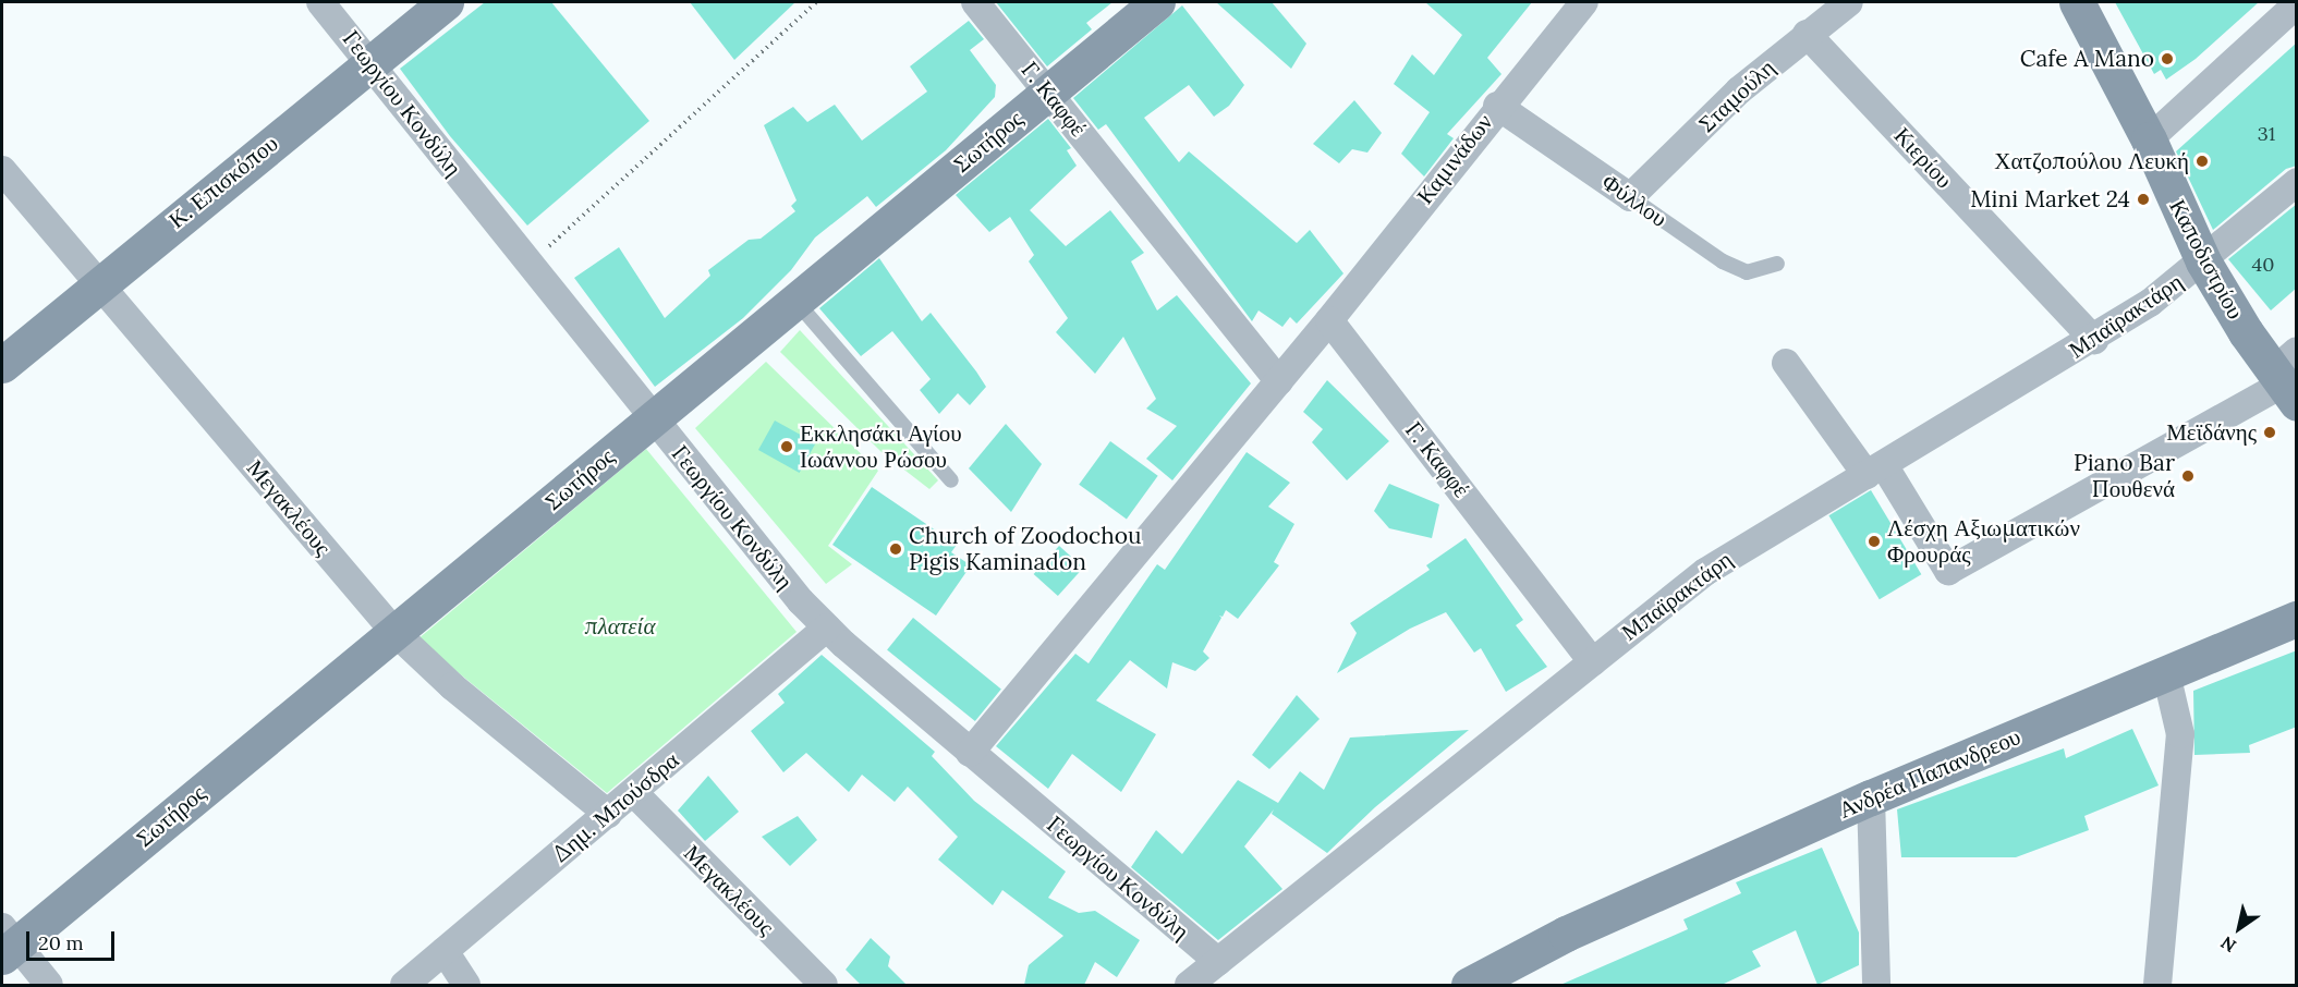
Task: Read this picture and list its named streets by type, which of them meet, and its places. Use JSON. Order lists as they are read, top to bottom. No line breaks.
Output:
{"streets":{"street":["Σταμούλη","Γ. Καφφέ","Γεωργίου Κονδύλη","Σωτήρος","Κιερίου","Καμινάδων","Κ. Επισκόπου","Φύλλου","Καποδιστρίου","Μπαϊρακτάρη","Μεγακλέους","Ανδρέα Παπανδρεου","Δημ. Μπούσδρα"]},"crossings":[["Σταμούλη","Κιερίου"],["Σταμούλη","Φύλλου"],["Γ. Καφφέ","Σωτήρος"],["Γ. Καφφέ","Καμινάδων"],["Γ. Καφφέ","Μπαϊρακτάρη"],["Γεωργίου Κονδύλη","Σωτήρος"],["Γεωργίου Κονδύλη","Κ. Επισκόπου"],["Γεωργίου Κονδύλη","Μπαϊρακτάρη"],["Γεωργίου Κονδύλη","Δημ. Μπούσδρα"],["Σωτήρος","Μεγακλέους"],["Κιερίου","Μπαϊρακτάρη"],["Καμινάδων","Φύλλου"],["Κ. Επισκόπου","Μεγακλέους"],["Καποδιστρίου","Μπαϊρακτάρη"],["Μεγακλέους","Δημ. Μπούσδρα"]],"parks":["πλατεία"],"places":["Cafe A Mano","Χατζοπούλου Λευκή","Mini Market 24","Μεϊδάνης","Εκκλησάκι Αγίου Ιωάννου Ρώσου","Piano Bar Πουθενά","Λέσχη Αξιωματικών Φρουράς","Church of Zoodochou Pigis Kaminadon"],"house_numbers":["31","40"],"scale_bar":"20 m","north":"bottom left"}
